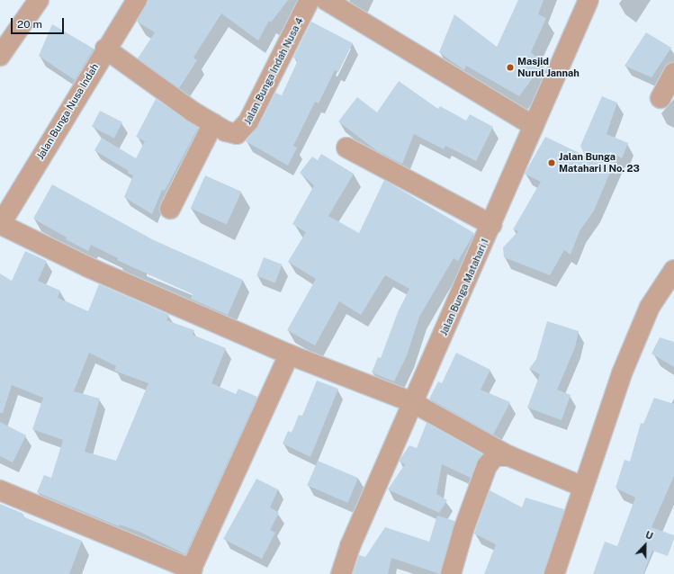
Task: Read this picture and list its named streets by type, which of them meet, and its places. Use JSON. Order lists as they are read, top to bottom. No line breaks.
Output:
{"streets":{"street":["Jalan Bunga Indah Nusa 4","Jalan Bunga Nusa Indah","Jalan Bunga Matahari 1"]},"crossings":[["Jalan Bunga Indah Nusa 4","Jalan Bunga Nusa Indah"]],"places":["Masjid Nurul Jannah","Jalan Bunga Matahari I No. 23"],"scale_bar":"20 m","north":"top"}
